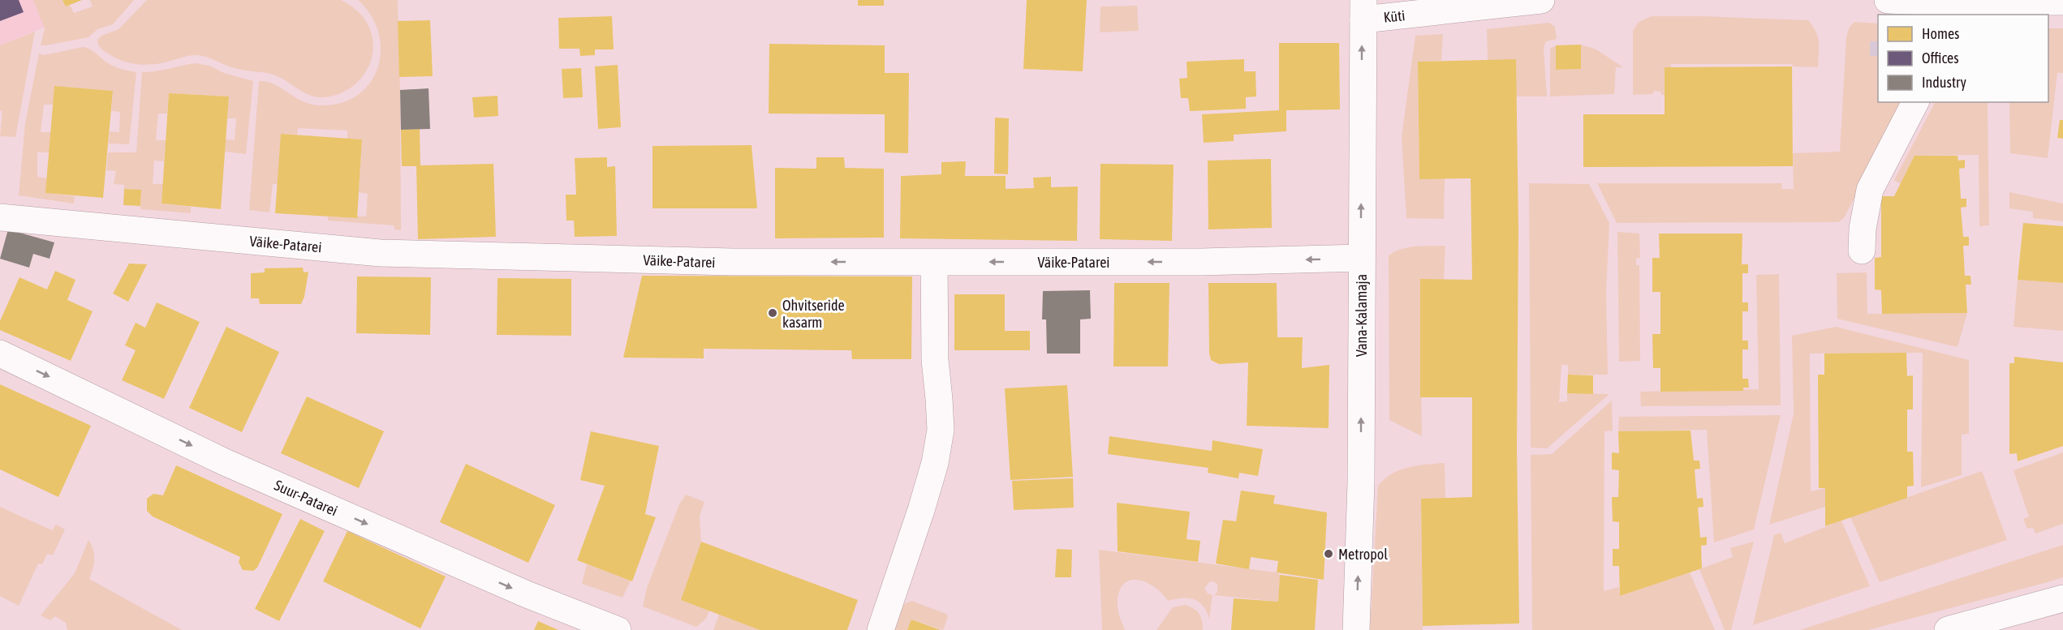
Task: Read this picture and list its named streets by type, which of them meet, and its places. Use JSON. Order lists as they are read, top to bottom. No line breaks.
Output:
{"streets":{"street":["Küti","Väike-Patarei","Vana-Kalamaja","Suur-Patarei"]},"crossings":[["Küti","Vana-Kalamaja"],["Väike-Patarei","Vana-Kalamaja"]],"one_way":["Väike-Patarei","Vana-Kalamaja","Suur-Patarei"],"places":["Ohvitseride kasarm","Metropol"],"legend":["Homes","Offices","Industry"]}
